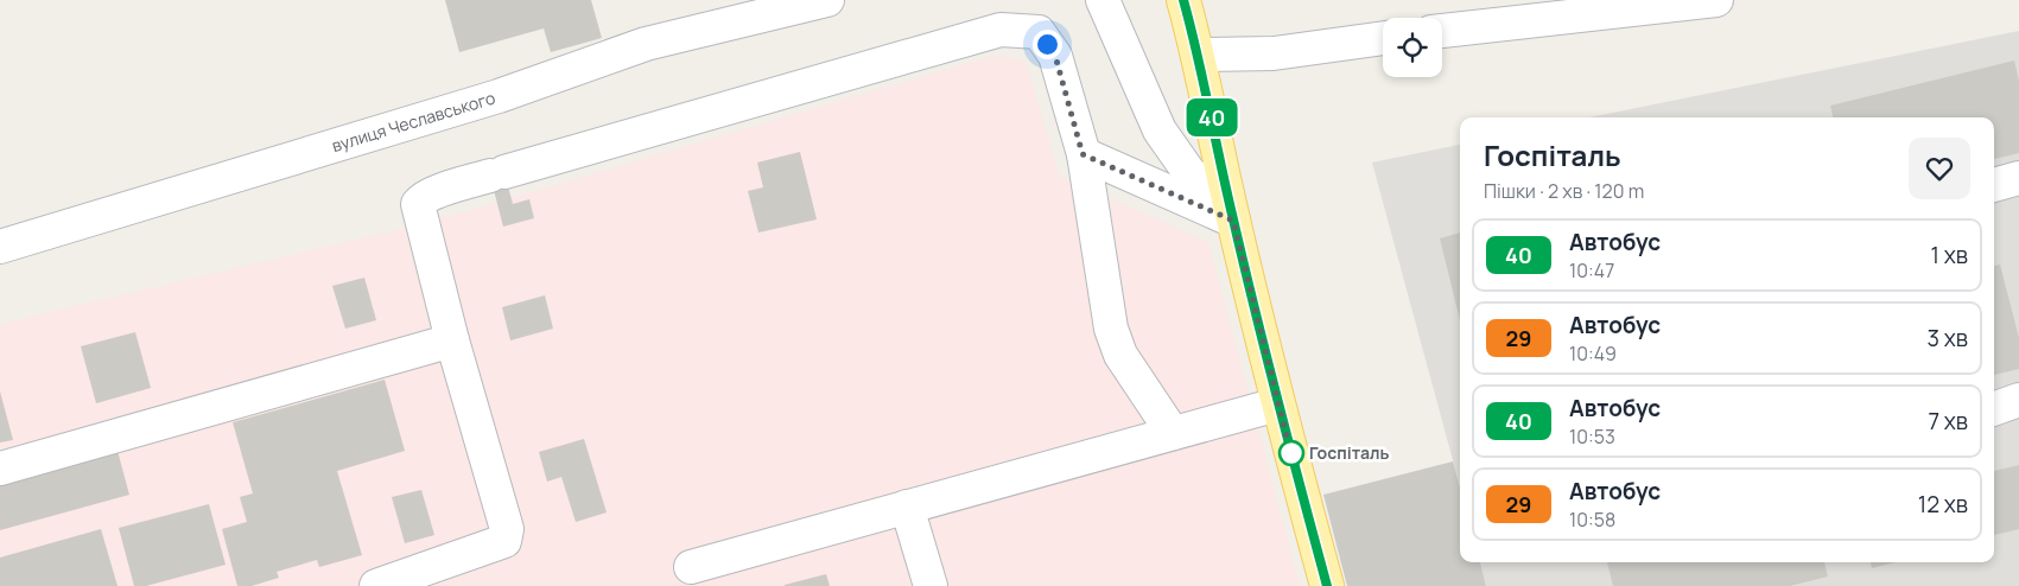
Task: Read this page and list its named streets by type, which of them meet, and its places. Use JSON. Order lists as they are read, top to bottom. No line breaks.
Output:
{"streets":{"street":["вулиця Чеславського"]},"places":["Госпіталь"],"lines":["bus line 40"],"page":{"on_map":"40","heading":["Госпіталь","Пішки · 2 хв · 120 m"],"list":[{"mark":"40","name":"Автобус","note":"10:47","value":"1 хв"},{"mark":"29","name":"Автобус","note":"10:49","value":"3 хв"},{"mark":"40","name":"Автобус","note":"10:53","value":"7 хв"},{"mark":"29","name":"Автобус","note":"10:58","value":"12 хв"}]}}
